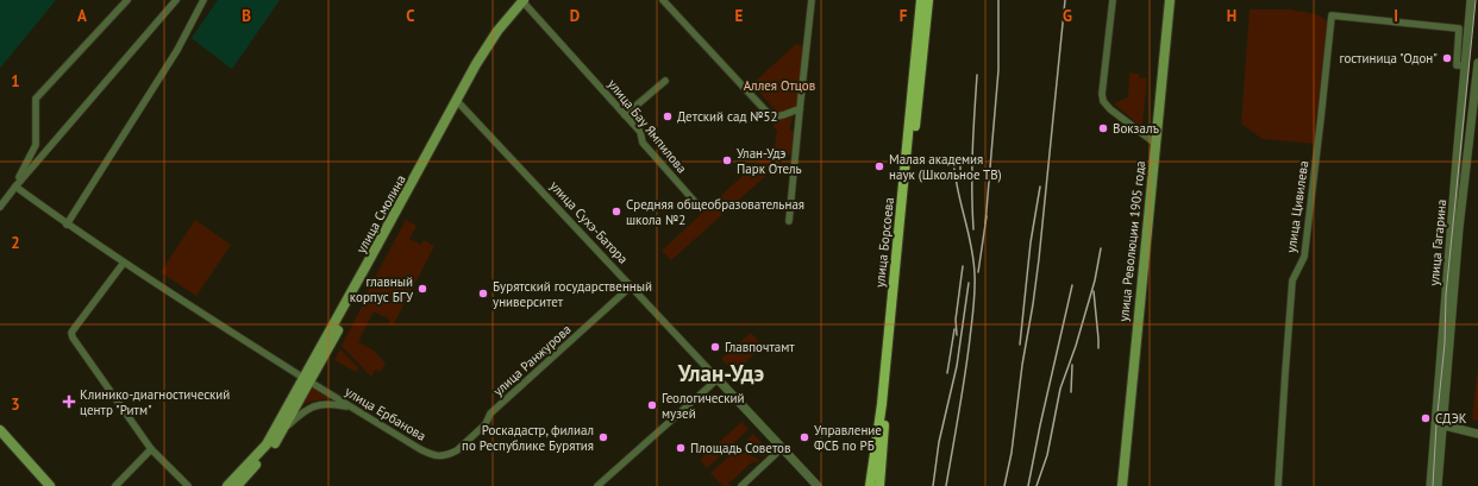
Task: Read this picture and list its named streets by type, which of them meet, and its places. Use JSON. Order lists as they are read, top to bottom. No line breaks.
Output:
{"streets":{"main road":["улица Смолина","улица Революции 1905 года","улица Борсоева"],"street":["улица Бау Ямпилова","улица Цивилева","улица Сухэ-Батора","улица Гагарина","улица Ранжурова","улица Ербанова"]},"crossings":[["улица Бау Ямпилова","улица Смолина"],["улица Цивилева","улица Гагарина"],["улица Смолина","улица Сухэ-Батора"],["улица Смолина","улица Ербанова"],["улица Сухэ-Батора","улица Ранжурова"],["улица Ранжурова","улица Ербанова"]],"districts":["Улан-Удэ"],"parks":["Аллея Отцов"],"places":{"other":["гостиница \"Одон\"","Детский сад №52","Вокзалъ","Улан-Удэ Парк Отель","Малая академия наук (Школьное ТВ)","Средняя общеобразовательная школа №2","главный корпус БГУ","Бурятский государственный университет","Главпочтамт","Геологический музей","СДЭК","Роскадастр, филиал по Республике Бурятия","Управление ФСБ по РБ","Площадь Советов"],"health":["Клинико-диагностический центр \"Ритм\""]},"grid":{"columns":["A","B","C","D","E","F","G","H","I"],"rows":["1","2","3"]}}
